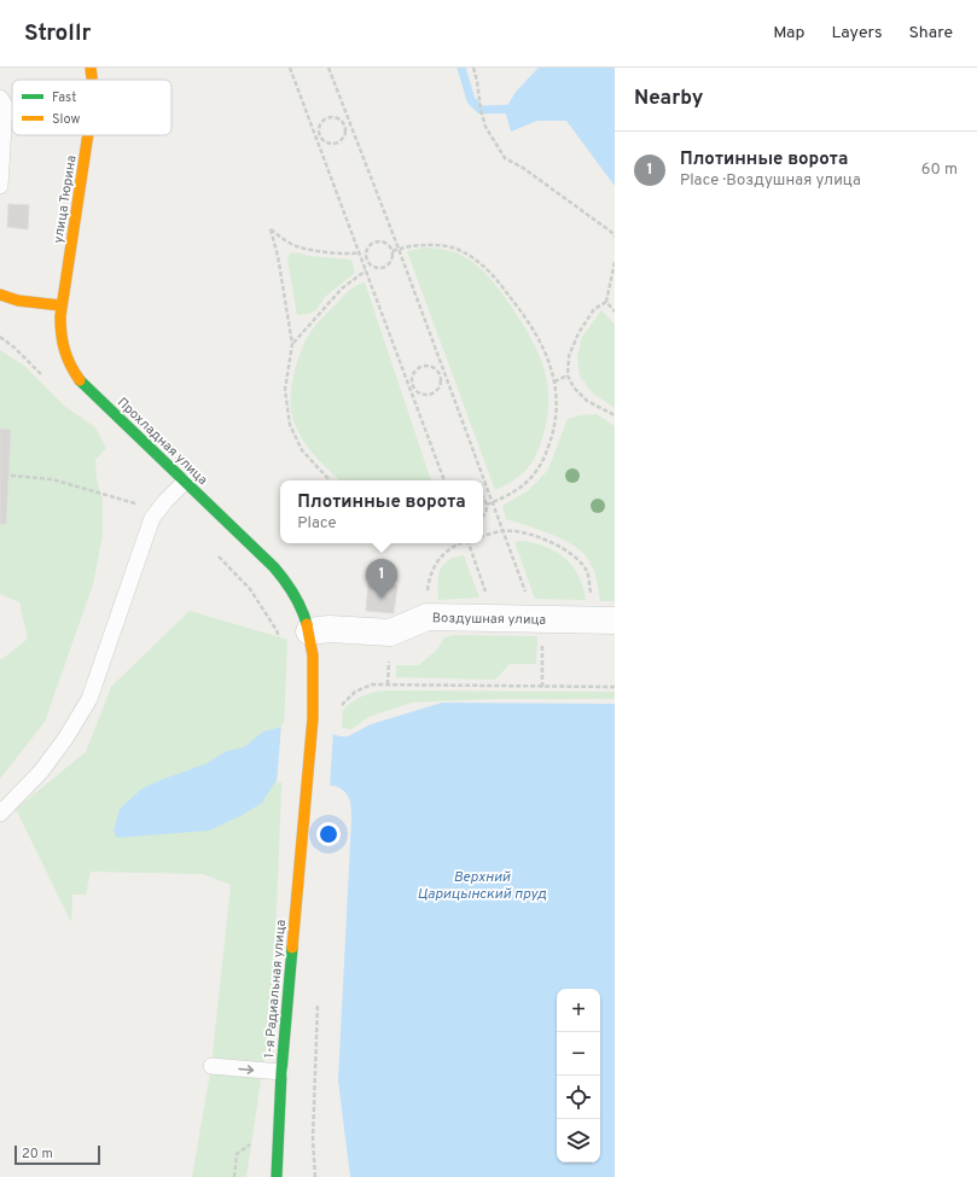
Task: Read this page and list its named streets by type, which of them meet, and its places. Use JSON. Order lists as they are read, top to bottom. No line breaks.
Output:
{"streets":{"main road":["улица Тюрина","Прохладная улица","1-я Радиальная улица"],"street":["Воздушная улица"]},"crossings":[["улица Тюрина","Прохладная улица"],["Прохладная улица","Воздушная улица"],["Прохладная улица","1-я Радиальная улица"],["Воздушная улица","1-я Радиальная улица"]],"water":["Верхний Царицынский пруд"],"legend":["Fast","Slow"],"scale_bar":"20 m","page":{"header":"Strollr","nav":["Map","Layers","Share"],"heading":"Nearby","list":[{"mark":"1","name":"Плотинные ворота","note":"Place · Воздушная улица","value":"60 m"}],"popup":["Плотинные ворота","Place"],"pins":"1","map_buttons":["+","−"],"scale":"20 m"}}
